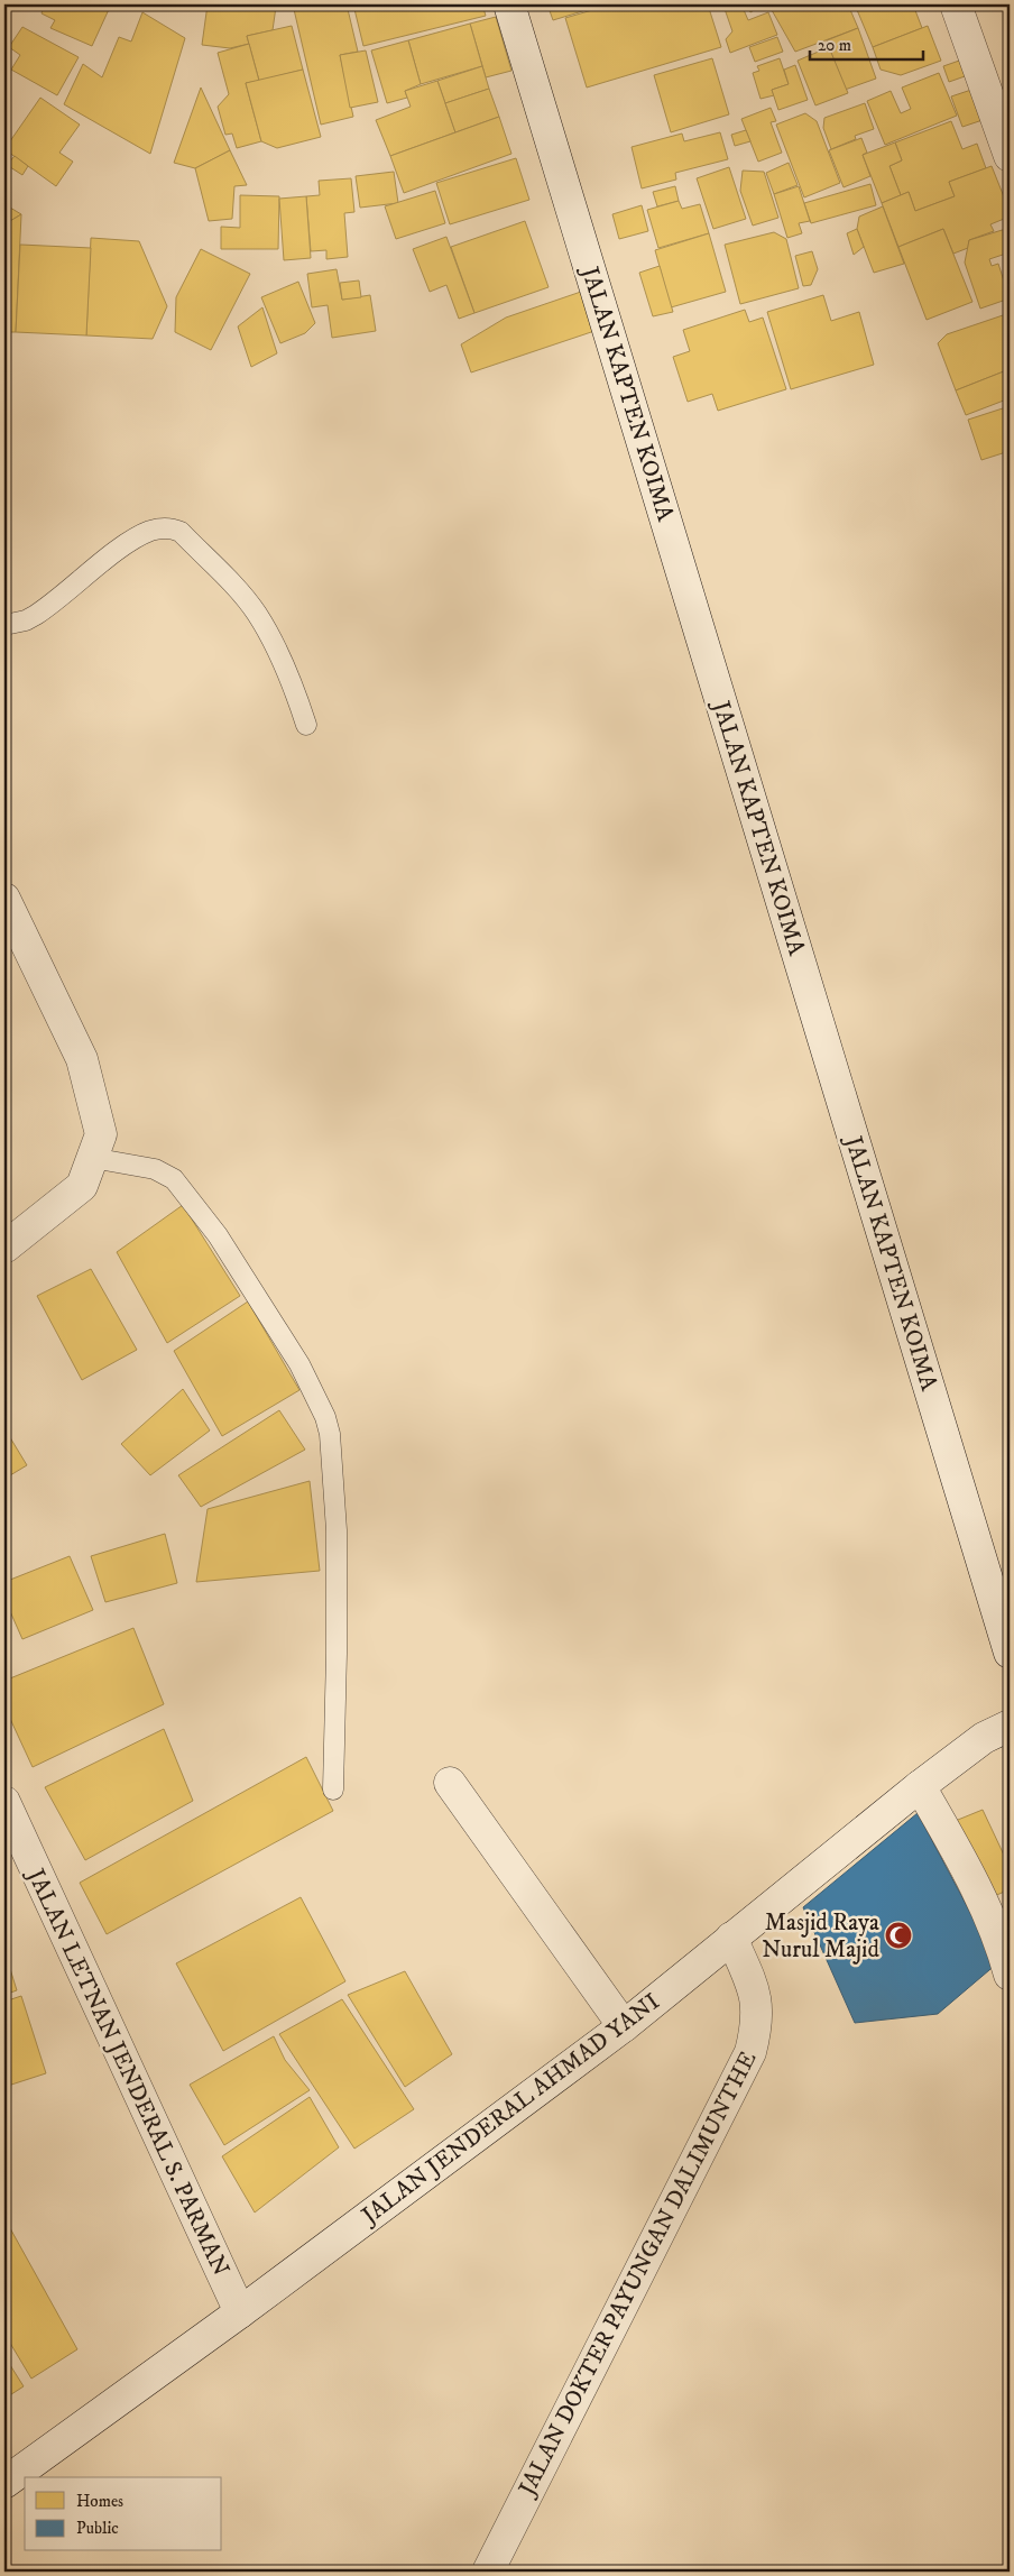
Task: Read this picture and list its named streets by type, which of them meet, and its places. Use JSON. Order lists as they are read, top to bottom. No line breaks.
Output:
{"streets":{"street":["JALAN KAPTEN KOIMA","JALAN LETNAN JENDERAL S. PARMAN","JALAN JENDERAL AHMAD YANI","JALAN DOKTER PAYUNGAN DALIMUNTHE"]},"crossings":[["JALAN LETNAN JENDERAL S. PARMAN","JALAN JENDERAL AHMAD YANI"],["JALAN JENDERAL AHMAD YANI","JALAN DOKTER PAYUNGAN DALIMUNTHE"]],"places":{"mosque":["Masjid Raya Nurul Majid"]},"legend":["Homes","Public"],"scale_bar":"20 m"}
